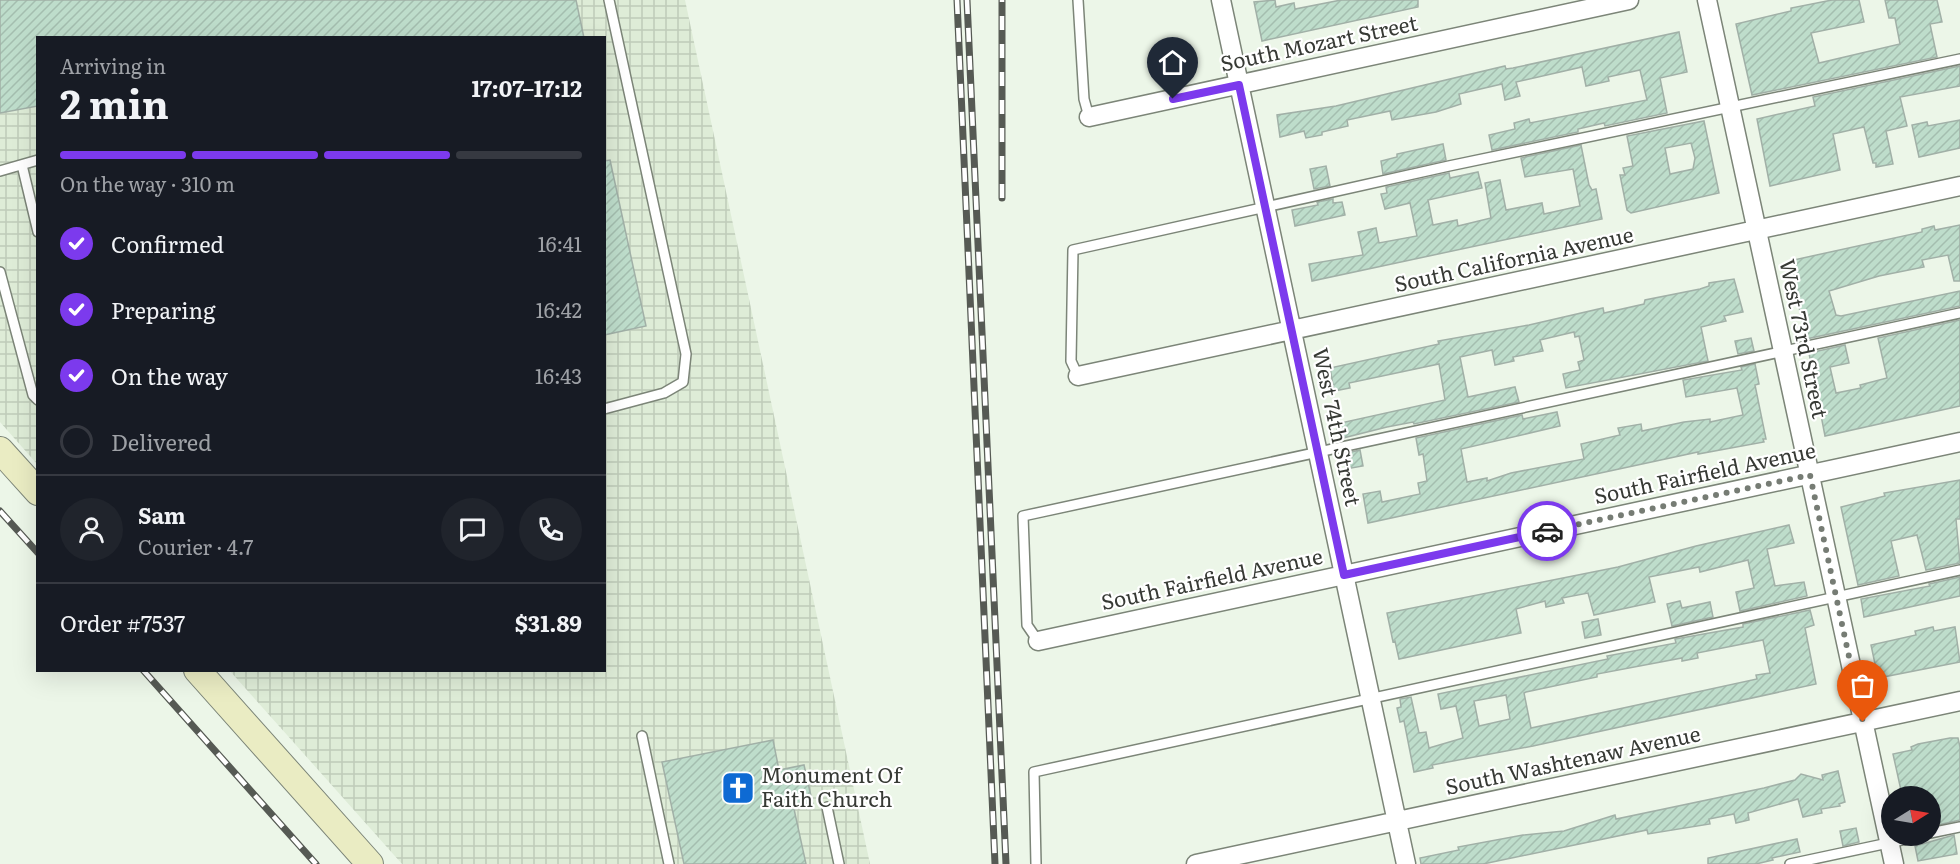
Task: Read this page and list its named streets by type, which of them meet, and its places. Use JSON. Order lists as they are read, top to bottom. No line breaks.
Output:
{"streets":{"street":["South Mozart Street","South California Avenue","West 73rd Street","West 74th Street","South Fairfield Avenue","South Washtenaw Avenue"]},"crossings":[["South Mozart Street","West 74th Street"],["South California Avenue","West 73rd Street"],["South California Avenue","West 74th Street"],["West 73rd Street","South Fairfield Avenue"],["West 73rd Street","South Washtenaw Avenue"],["West 74th Street","South Fairfield Avenue"],["West 74th Street","South Washtenaw Avenue"]],"places":{"church":["Monument Of Faith Church"]},"north":"right","page":{"heading":["2 min","Arriving in","17:07–17:12"],"panel":["Sam","Courier · 4.7","Order #7537","$31.89"],"bar":"On the way · 310 m","list":[["Confirmed","16:41"],["Preparing","16:42"],["On the way","16:43"],"Delivered"]}}
